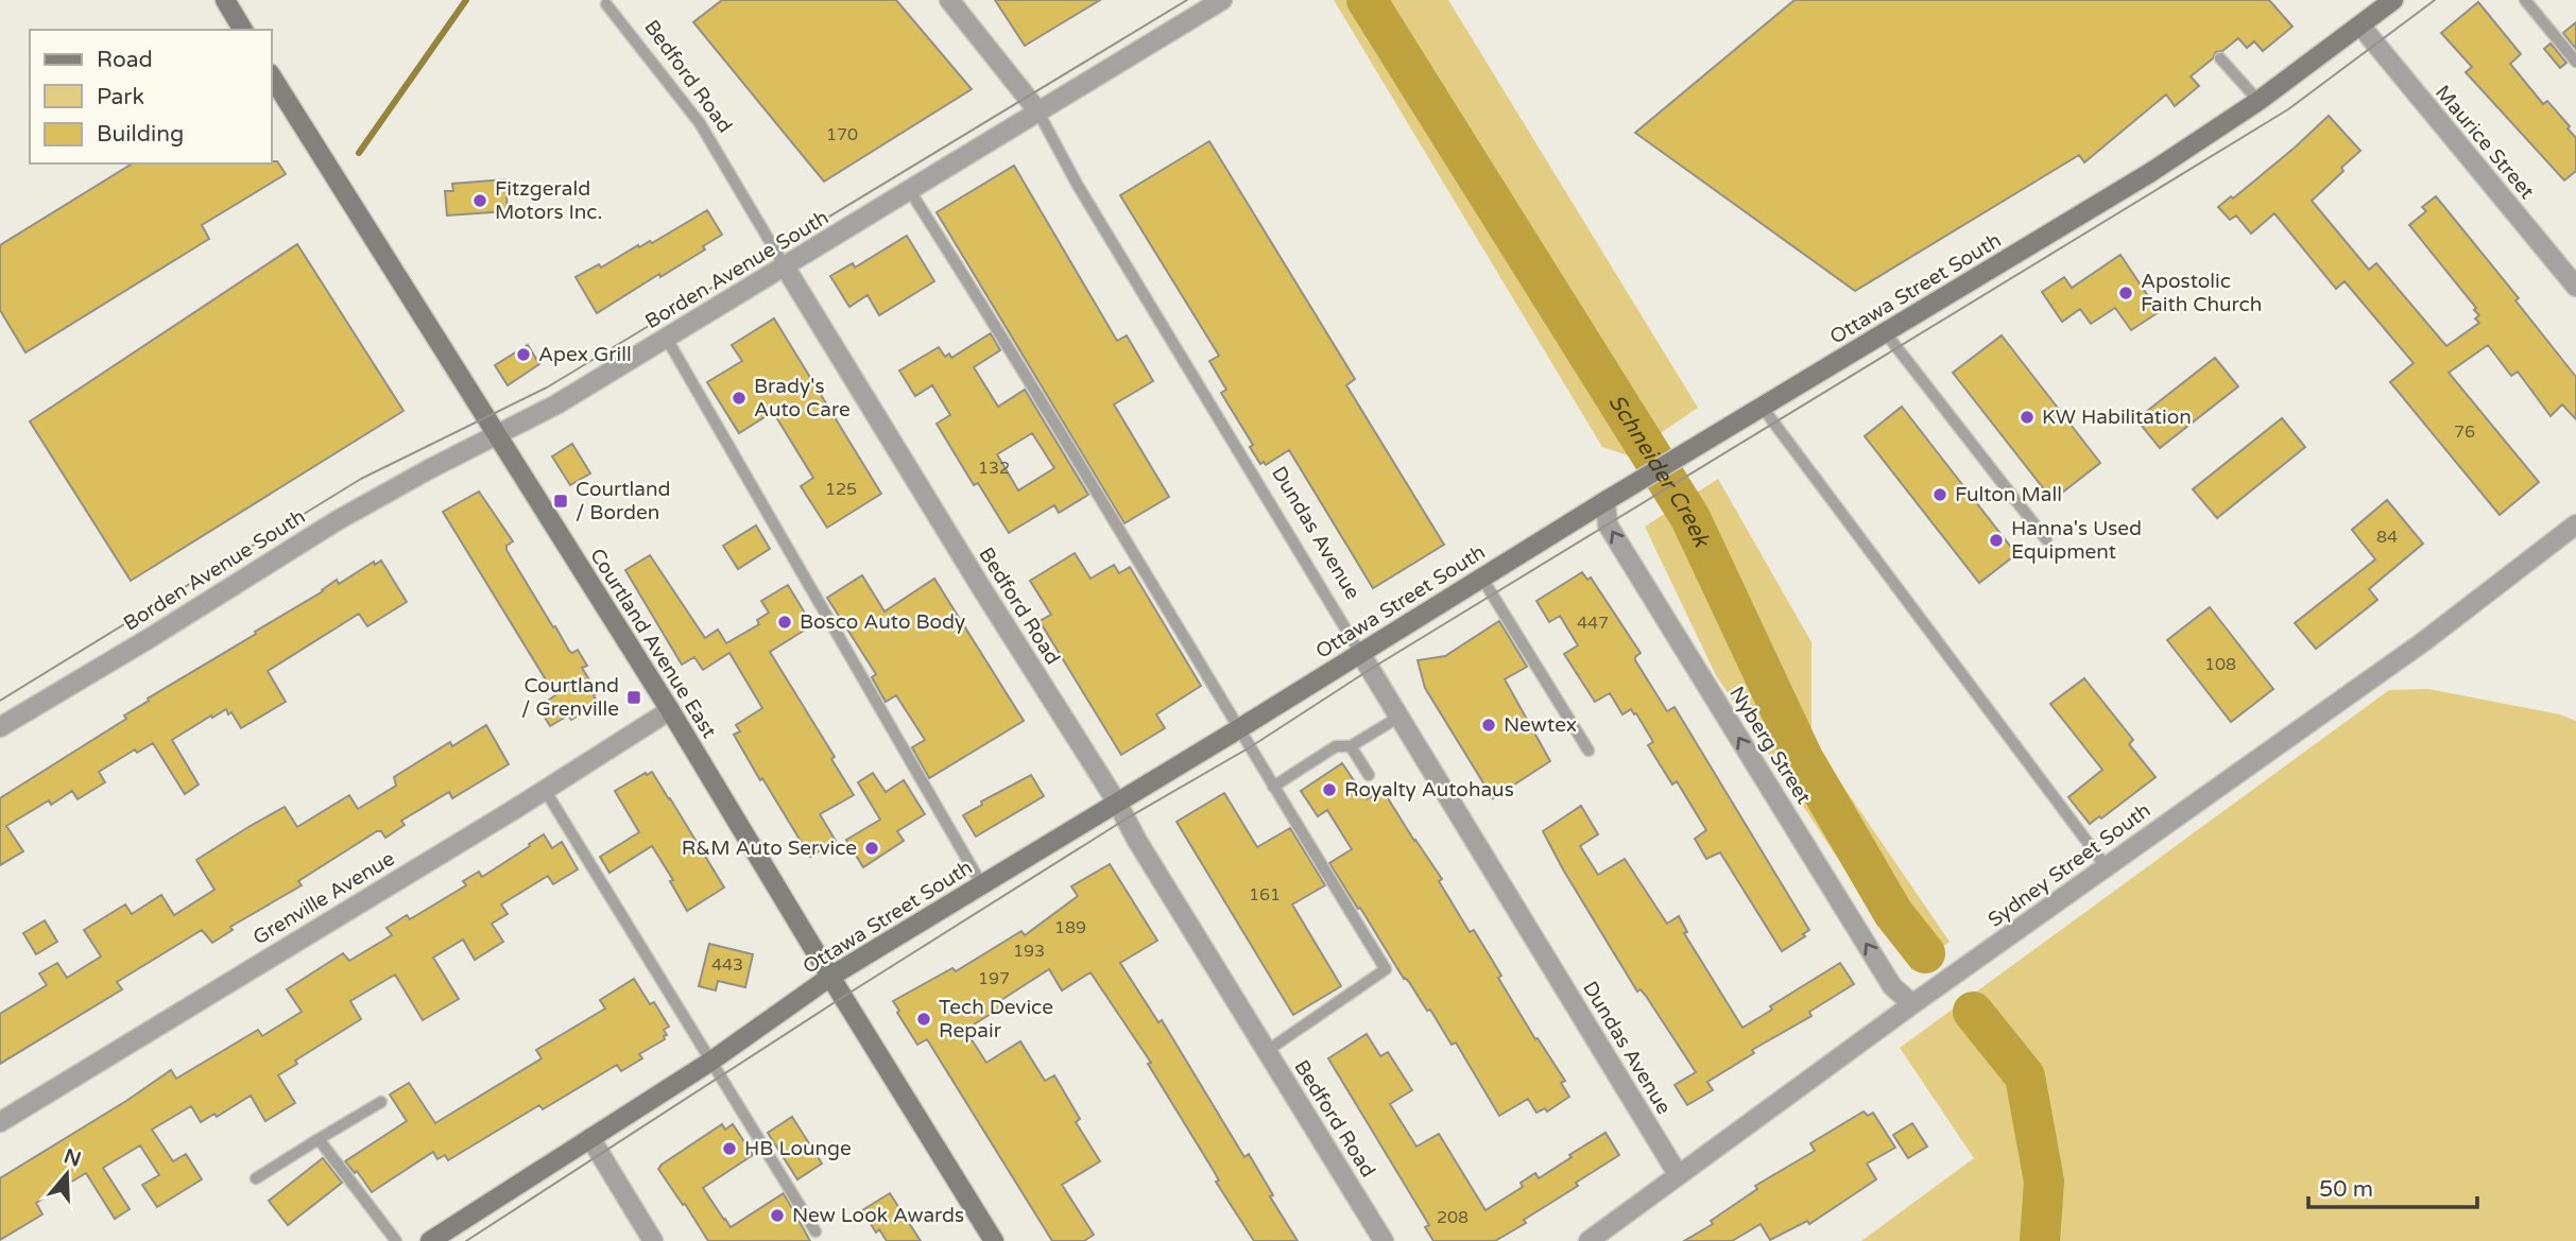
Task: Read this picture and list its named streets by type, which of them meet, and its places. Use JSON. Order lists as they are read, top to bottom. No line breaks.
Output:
{"streets":{"main road":["Ottawa Street South","Courtland Avenue East"],"street":["Bedford Road","Maurice Street","Borden Avenue South","Dundas Avenue","Nyberg Street","Sydney Street South","Grenville Avenue"]},"crossings":[["Bedford Road","Borden Avenue South"],["Bedford Road","Ottawa Street South"],["Maurice Street","Ottawa Street South"],["Borden Avenue South","Dundas Avenue"],["Borden Avenue South","Courtland Avenue East"],["Ottawa Street South","Dundas Avenue"],["Ottawa Street South","Courtland Avenue East"],["Ottawa Street South","Nyberg Street"],["Dundas Avenue","Sydney Street South"],["Courtland Avenue East","Grenville Avenue"],["Nyberg Street","Sydney Street South"]],"one_way":["Nyberg Street"],"water":["Schneider Creek"],"places":{"other":["Fitzgerald Motors Inc.","Apostolic Faith Church","Apex Grill","Brady's Auto Care","KW Habilitation","Fulton Mall","Hanna's Used Equipment","Bosco Auto Body","Newtex","Royalty Autohaus","R&M Auto Service","Tech Device Repair","HB Lounge","New Look Awards"],"transit":["Courtland / Borden","Courtland / Grenville"]},"house_numbers":["170","76","132","125","84","447","108","161","189","193","443","197","208"],"legend":["Road","Park","Building"],"scale_bar":"50 m","north":"top"}
